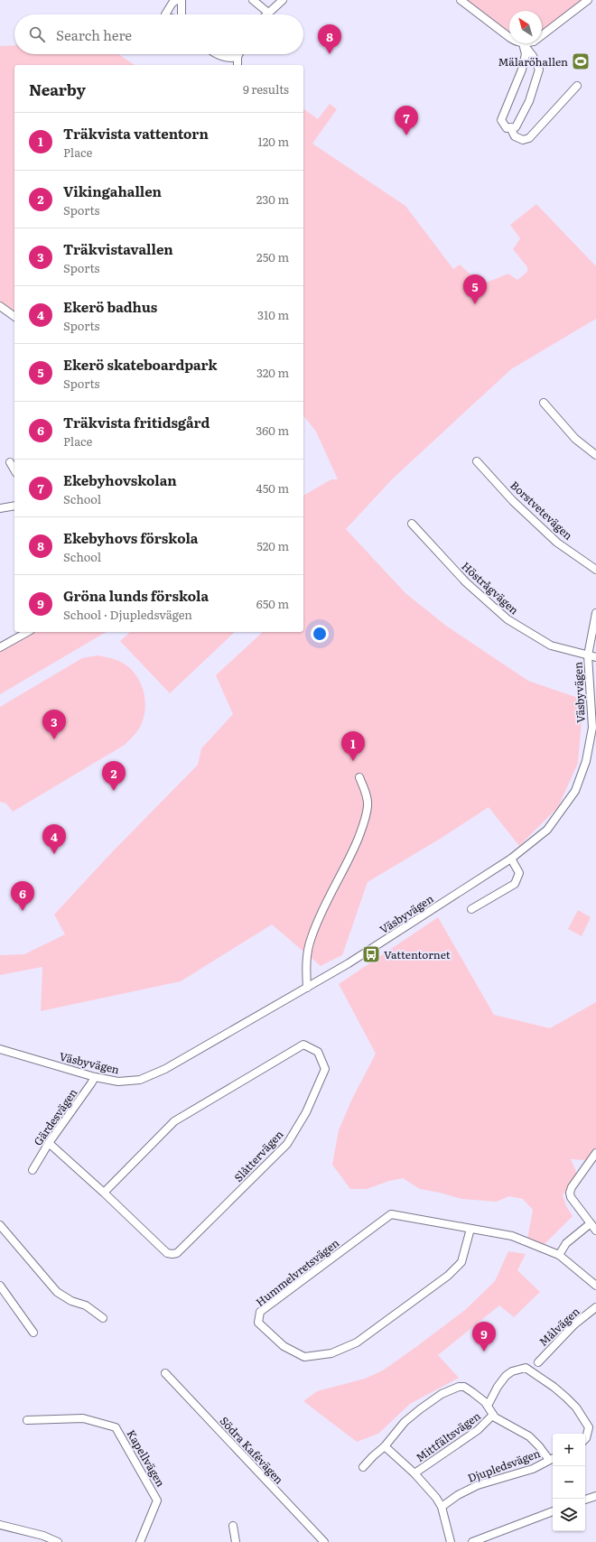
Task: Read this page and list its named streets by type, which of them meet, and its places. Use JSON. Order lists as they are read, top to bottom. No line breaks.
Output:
{"streets":{"street":["Borstvetevägen","Höstrågvägen","Väsbyvägen","Gärdesvägen","Slåttervägen","Hummelvretsvägen","Målvägen","Mittfältsvägen","Södra Kafévägen","Kapellvägen","Djupledsvägen"]},"crossings":[["Höstrågvägen","Väsbyvägen"],["Väsbyvägen","Gärdesvägen"],["Gärdesvägen","Slåttervägen"]],"places":{"sports":["Mälaröhallen"],"bus stop":["Vattentornet"]},"north":"top left","page":{"search":"Search here","pins":["8","7","5","3","1","2","4","6","9"],"heading":["Nearby","9 results"],"list":[{"mark":"1","name":"Träkvista vattentorn","note":"Place","value":"120 m"},{"mark":"2","name":"Vikingahallen","note":"Sports","value":"230 m"},{"mark":"3","name":"Träkvistavallen","note":"Sports","value":"250 m"},{"mark":"4","name":"Ekerö badhus","note":"Sports","value":"310 m"},{"mark":"5","name":"Ekerö skateboardpark","note":"Sports","value":"320 m"},{"mark":"6","name":"Träkvista fritidsgård","note":"Place","value":"360 m"},{"mark":"7","name":"Ekebyhovskolan","note":"School","value":"450 m"},{"mark":"8","name":"Ekebyhovs förskola","note":"School","value":"520 m"},{"mark":"9","name":"Gröna lunds förskola","note":"School · Djupledsvägen","value":"650 m"}],"map_buttons":["+","−"]}}
